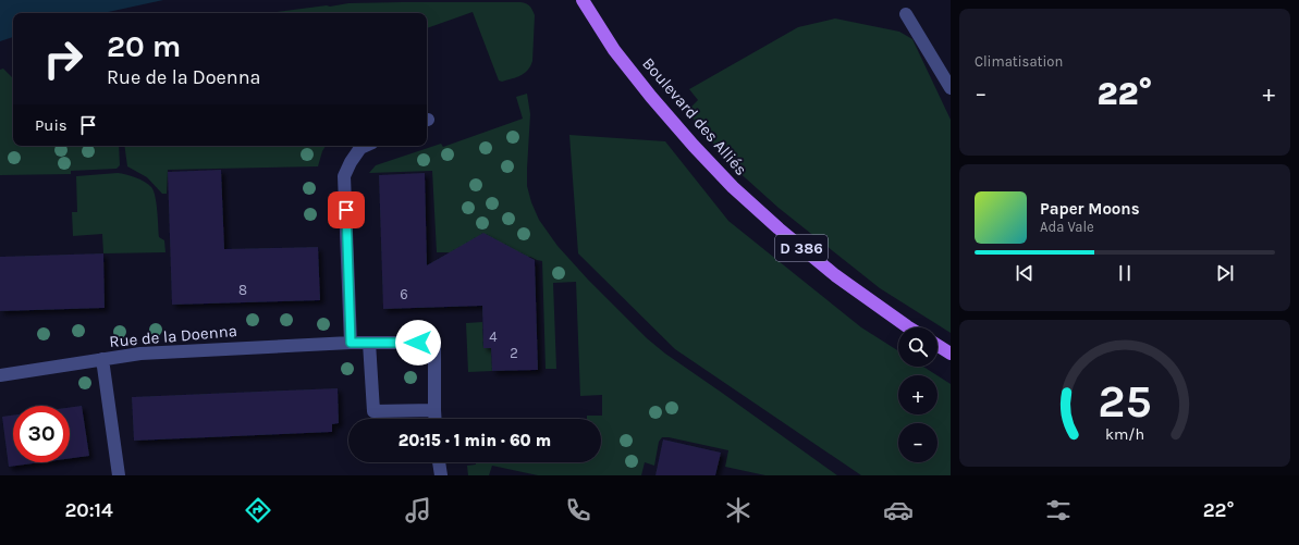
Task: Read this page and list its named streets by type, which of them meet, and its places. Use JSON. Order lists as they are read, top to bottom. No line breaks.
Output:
{"streets":{"main road":["Boulevard des Alliés","D 386"],"street":["Rue de la Doenna"]},"house_numbers":["8","6","4","2"],"page":{"tile":"Climatisation","turn":["20 m","Rue de la Doenna"],"heat":["−","22°","+"],"then":"Puis","song":["Paper Moons","Ada Vale"],"map_buttons":["+","−"],"limit":"30","trip":"20:15 · 1 min · 60 m","tabs":["20:14","22°"],"gauge":["25","km/h"]}}
